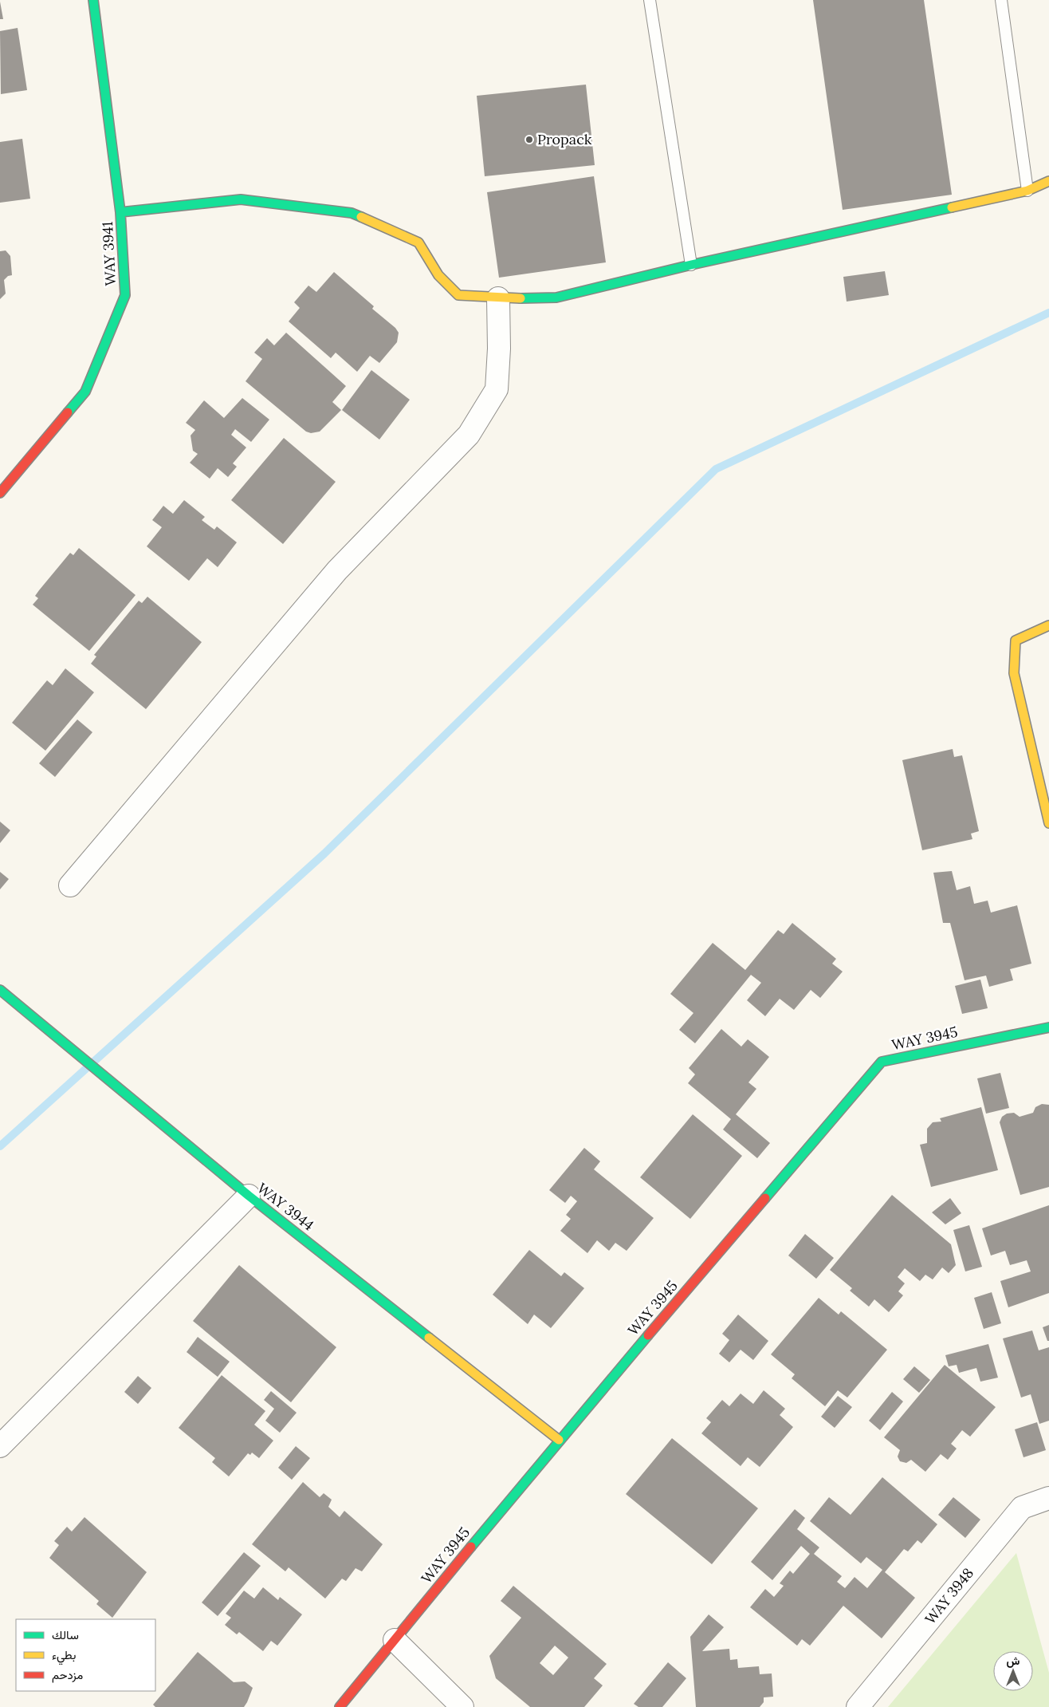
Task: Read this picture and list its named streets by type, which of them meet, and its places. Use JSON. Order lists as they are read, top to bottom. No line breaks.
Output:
{"streets":{"street":["WAY 3941","WAY 3945","WAY 3944","WAY 3948"]},"crossings":[["WAY 3945","WAY 3944"]],"places":["Propack"],"legend":["سالك","بطيء","مزدحم"],"north":"top"}
